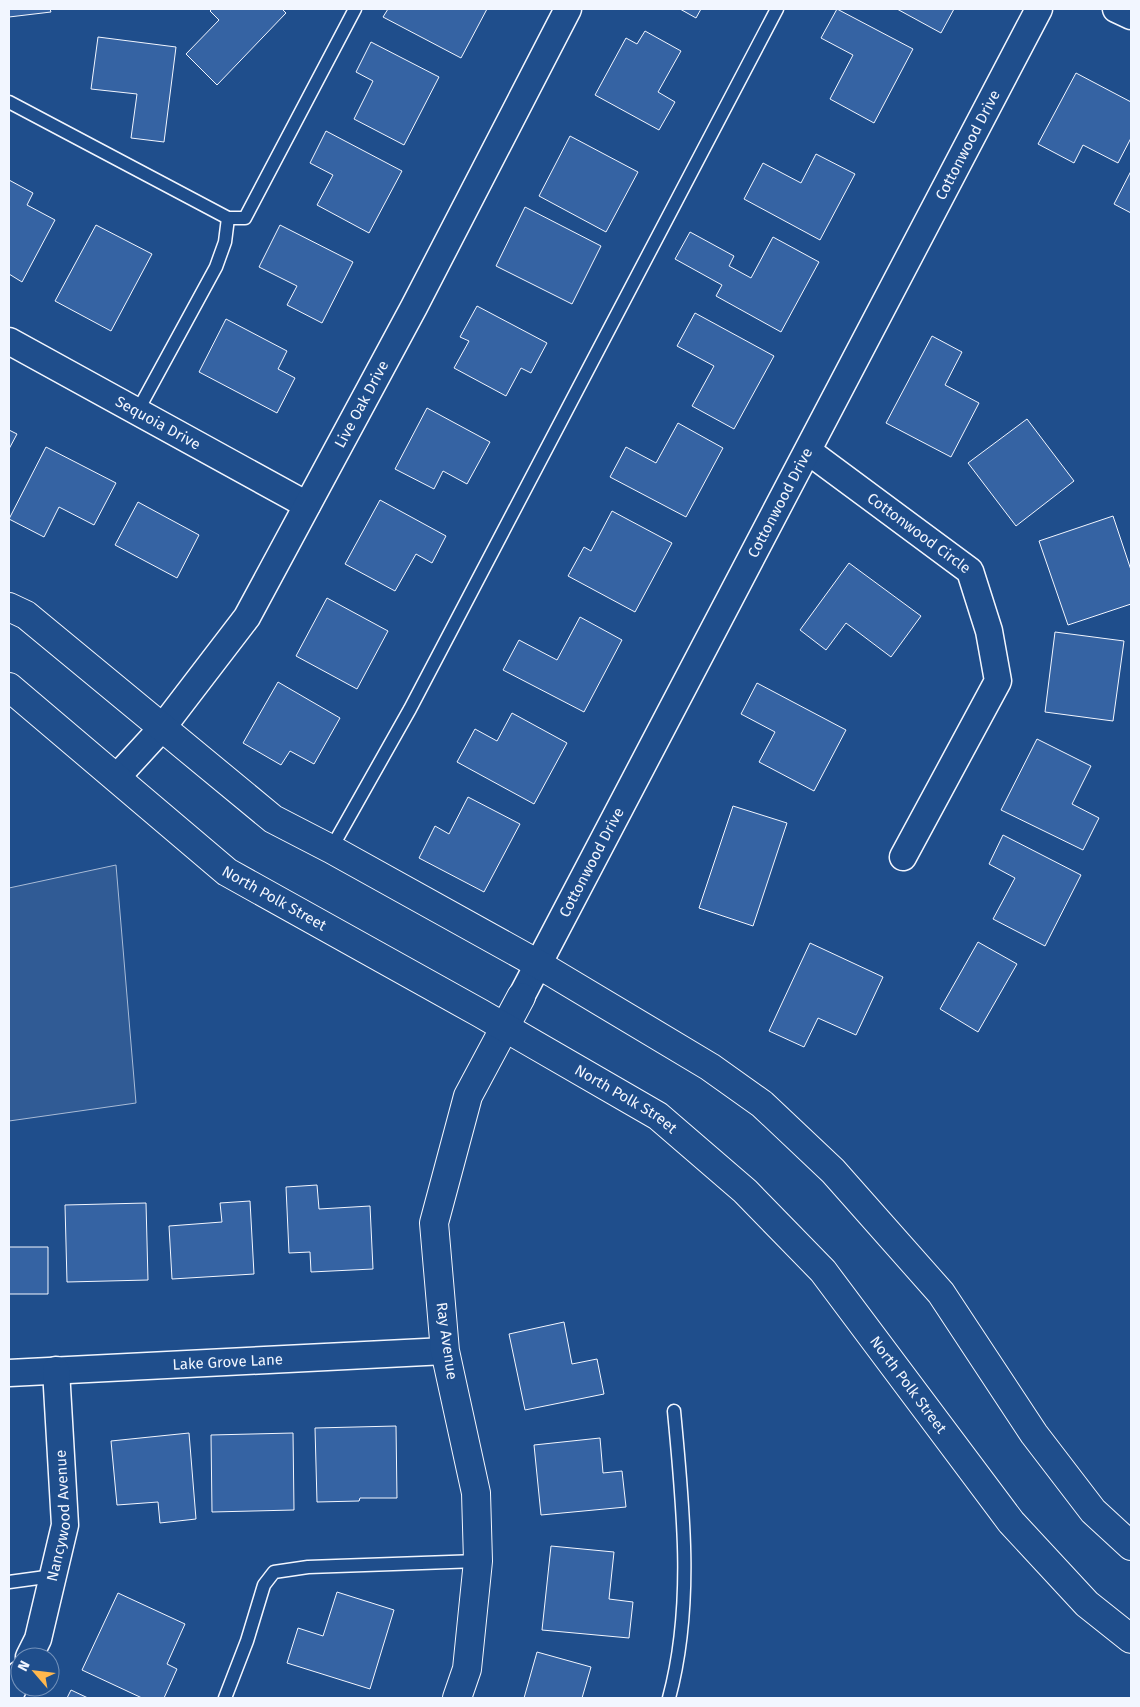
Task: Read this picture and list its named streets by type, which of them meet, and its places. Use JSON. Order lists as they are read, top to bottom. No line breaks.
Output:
{"streets":{"main road":["North Polk Street","Ray Avenue"],"street":["Cottonwood Drive","Live Oak Drive","Sequoia Drive","Cottonwood Circle","Lake Grove Lane","Nancywood Avenue"]},"crossings":[["Cottonwood Drive","Cottonwood Circle"],["Cottonwood Drive","Ray Avenue"],["Live Oak Drive","Sequoia Drive"],["Live Oak Drive","North Polk Street"],["North Polk Street","Ray Avenue"],["Ray Avenue","Lake Grove Lane"],["Lake Grove Lane","Nancywood Avenue"]],"north":"top left"}
